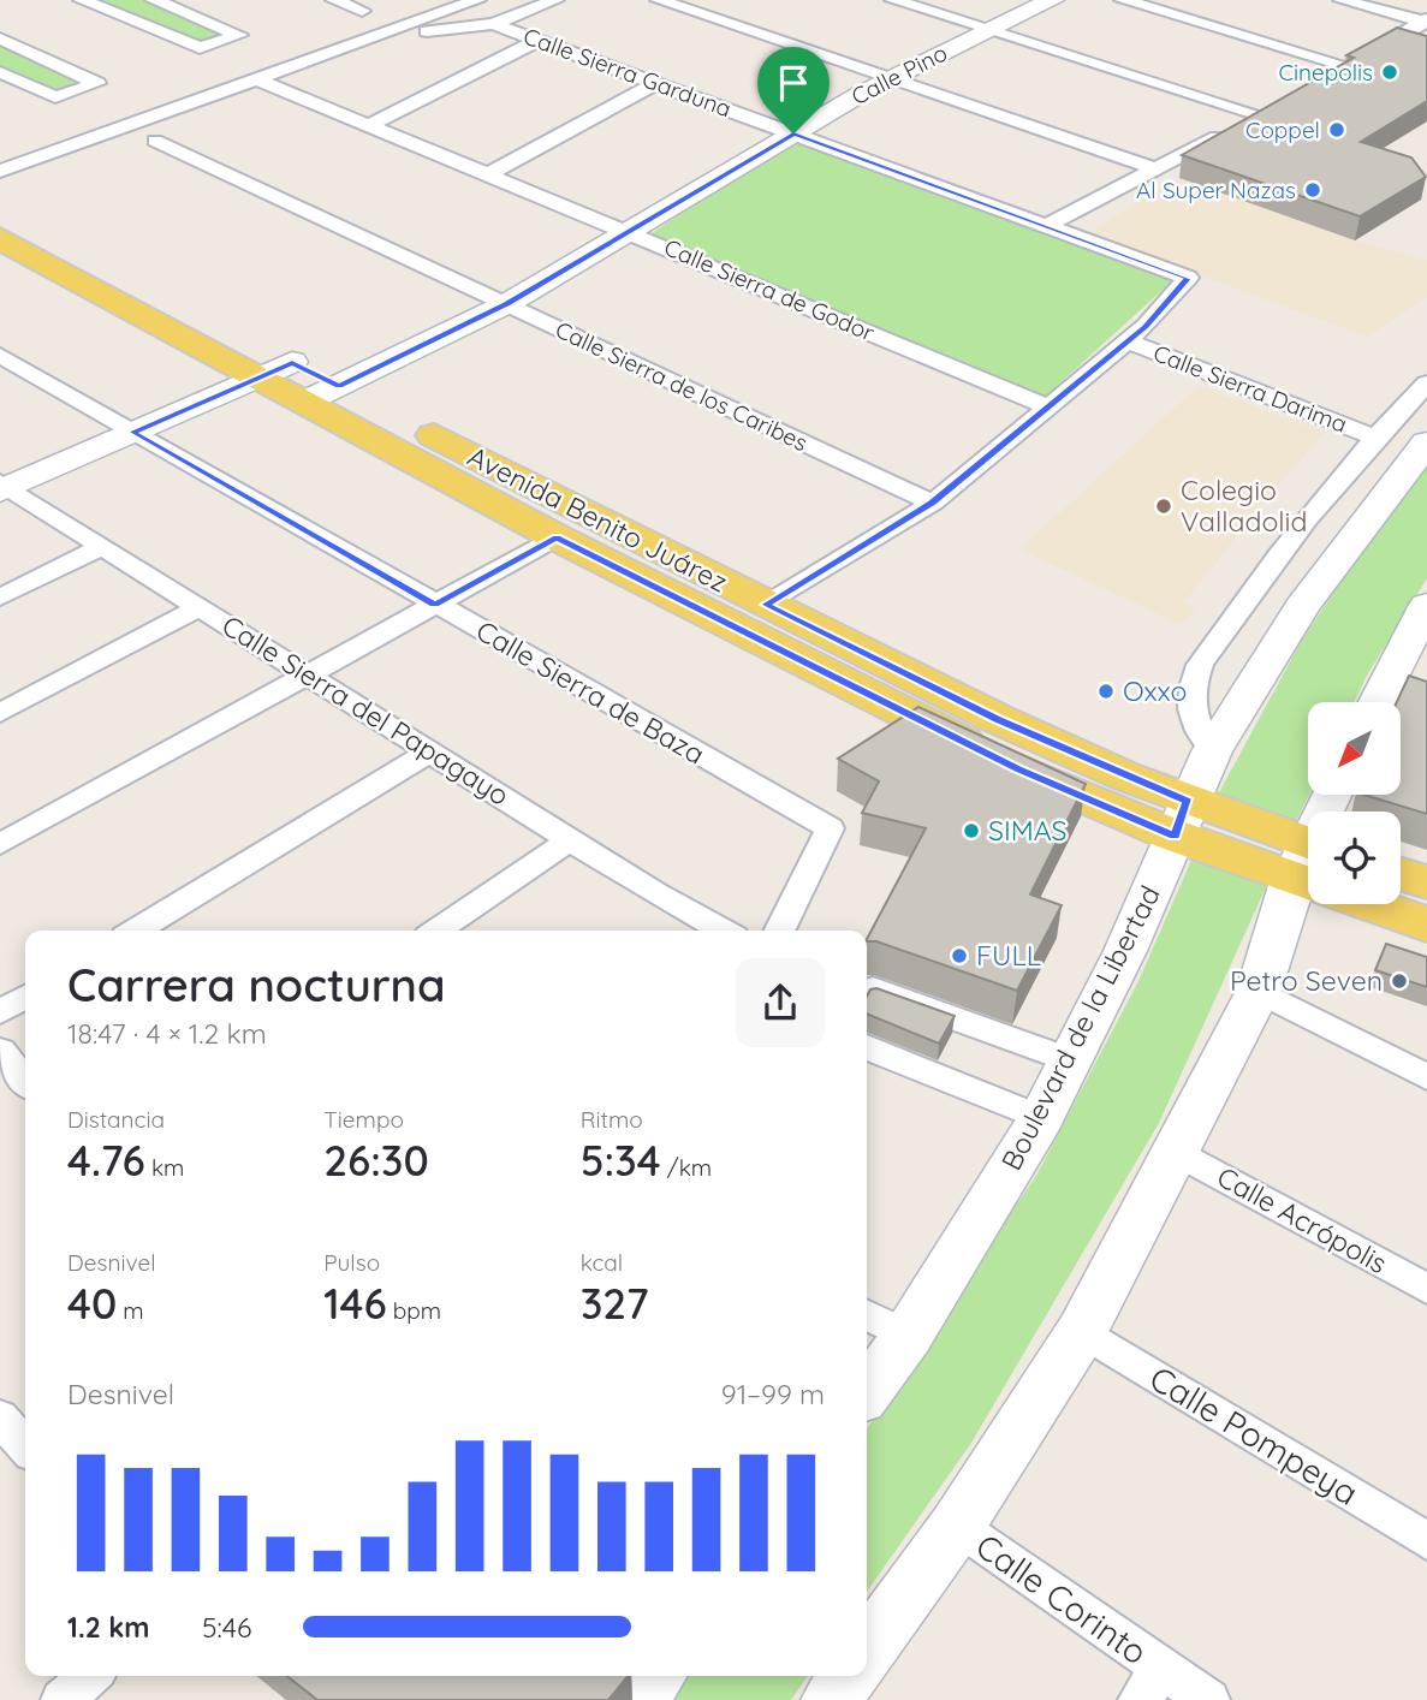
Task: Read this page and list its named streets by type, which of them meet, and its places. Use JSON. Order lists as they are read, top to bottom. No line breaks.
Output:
{"streets":{"main road":["Calle Pino","Avenida Benito Juárez","Boulevard de la Libertad"],"street":["Calle Sierra Garduna","Calle Sierra de Godor","Calle Sierra de los Caribes","Calle Sierra Darima","Calle Sierra de Baza","Calle Sierra del Papagayo","Calle Acrópolis","Calle Pompeya","Calle Corinto"]},"crossings":[["Calle Sierra Garduna","Calle Pino"],["Calle Sierra Garduna","Calle Sierra Darima"],["Calle Pino","Calle Sierra de Godor"],["Calle Pino","Calle Sierra de los Caribes"],["Calle Pino","Avenida Benito Juárez"],["Avenida Benito Juárez","Boulevard de la Libertad"]],"places":["Cinepolis","Coppel","Al Super Nazas","Colegio Valladolid","Oxxo","SIMAS","FULL","Petro Seven"],"north":"bottom left","page":{"heading":["Carrera nocturna","18:47 · 4 × 1.2 km"],"stats":[["Distancia","4.76 km"],["Tiempo","26:30"],["Ritmo","5:34 /km"],["Desnivel","40 m"],["Pulso","146 bpm"],["kcal","327"]],"chart":["Desnivel","91–99 m"],"list":[{"name":"1.2 km","note":"5:46"}]}}
